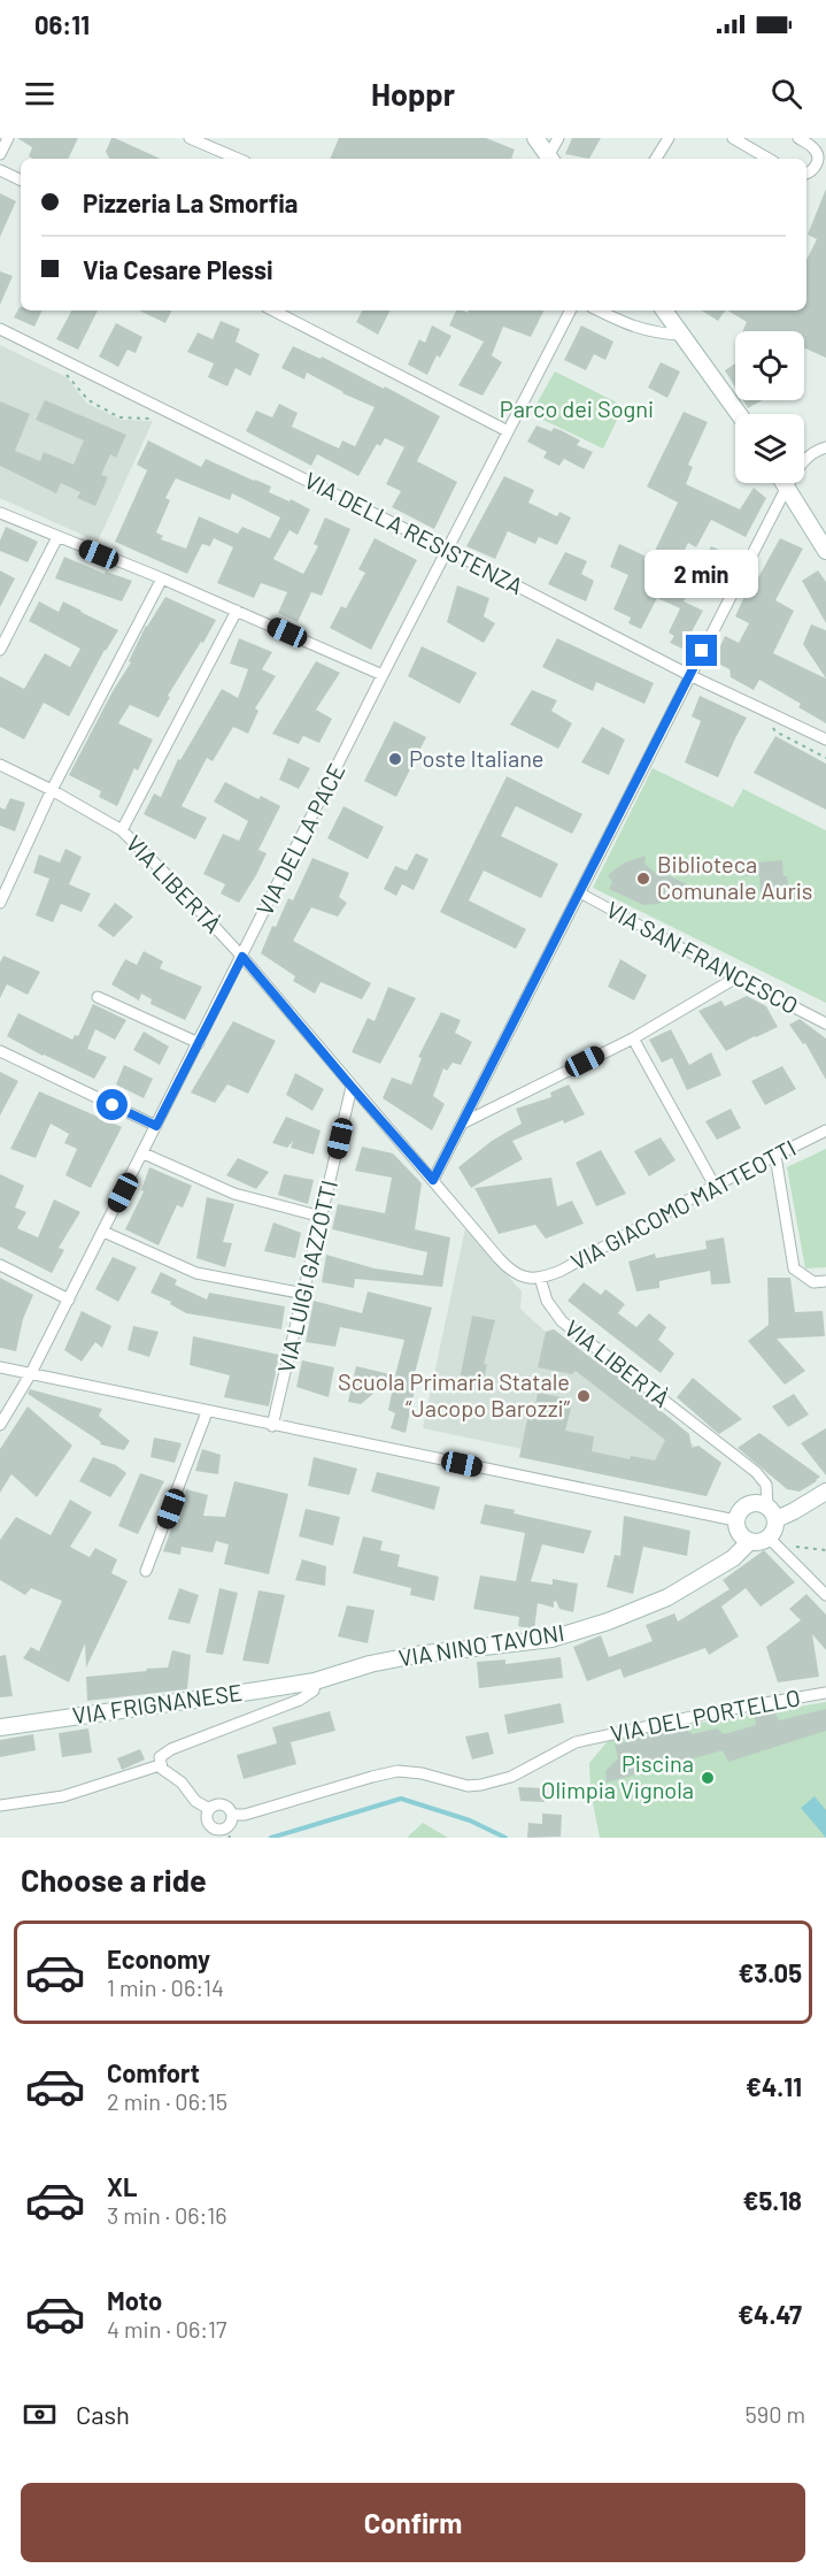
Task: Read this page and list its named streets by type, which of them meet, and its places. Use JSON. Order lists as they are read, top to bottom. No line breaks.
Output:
{"streets":{"main road":["VIA NINO TAVONI","VIA FRIGNANESE"],"street":["VIA DELLA RESISTENZA","VIA DELLA PACE","VIA LIBERTÀ","VIA SAN FRANCESCO","VIA GIACOMO MATTEOTTI","VIA LUIGI GAZZOTTI","VIA DEL PORTELLO"]},"crossings":[["VIA DELLA RESISTENZA","VIA DELLA PACE"],["VIA DELLA PACE","VIA LIBERTÀ"],["VIA LIBERTÀ","VIA GIACOMO MATTEOTTI"],["VIA LIBERTÀ","VIA LUIGI GAZZOTTI"],["VIA LIBERTÀ","VIA NINO TAVONI"],["VIA NINO TAVONI","VIA FRIGNANESE"]],"parks":["Parco dei Sogni"],"places":["Poste Italiane","Biblioteca Comunale Auris","Scuola Primaria Statale “Jacopo Barozzi”","Piscina Olimpia Vignola"],"page":{"status":"06:11","header":"Hoppr","banner":["Pizzeria La Smorfia","Via Cesare Plessi"],"bubble":"2 min","heading":"Choose a ride","list":[{"name":"Economy","note":"1 min · 06:14","value":"€3.05"},{"name":"Comfort","note":"2 min · 06:15","value":"€4.11"},{"name":"XL","note":"3 min · 06:16","value":"€5.18"},{"name":"Moto","note":"4 min · 06:17","value":"€4.47"}],"pay":["Cash","590 m"],"buttons":"Confirm"}}
